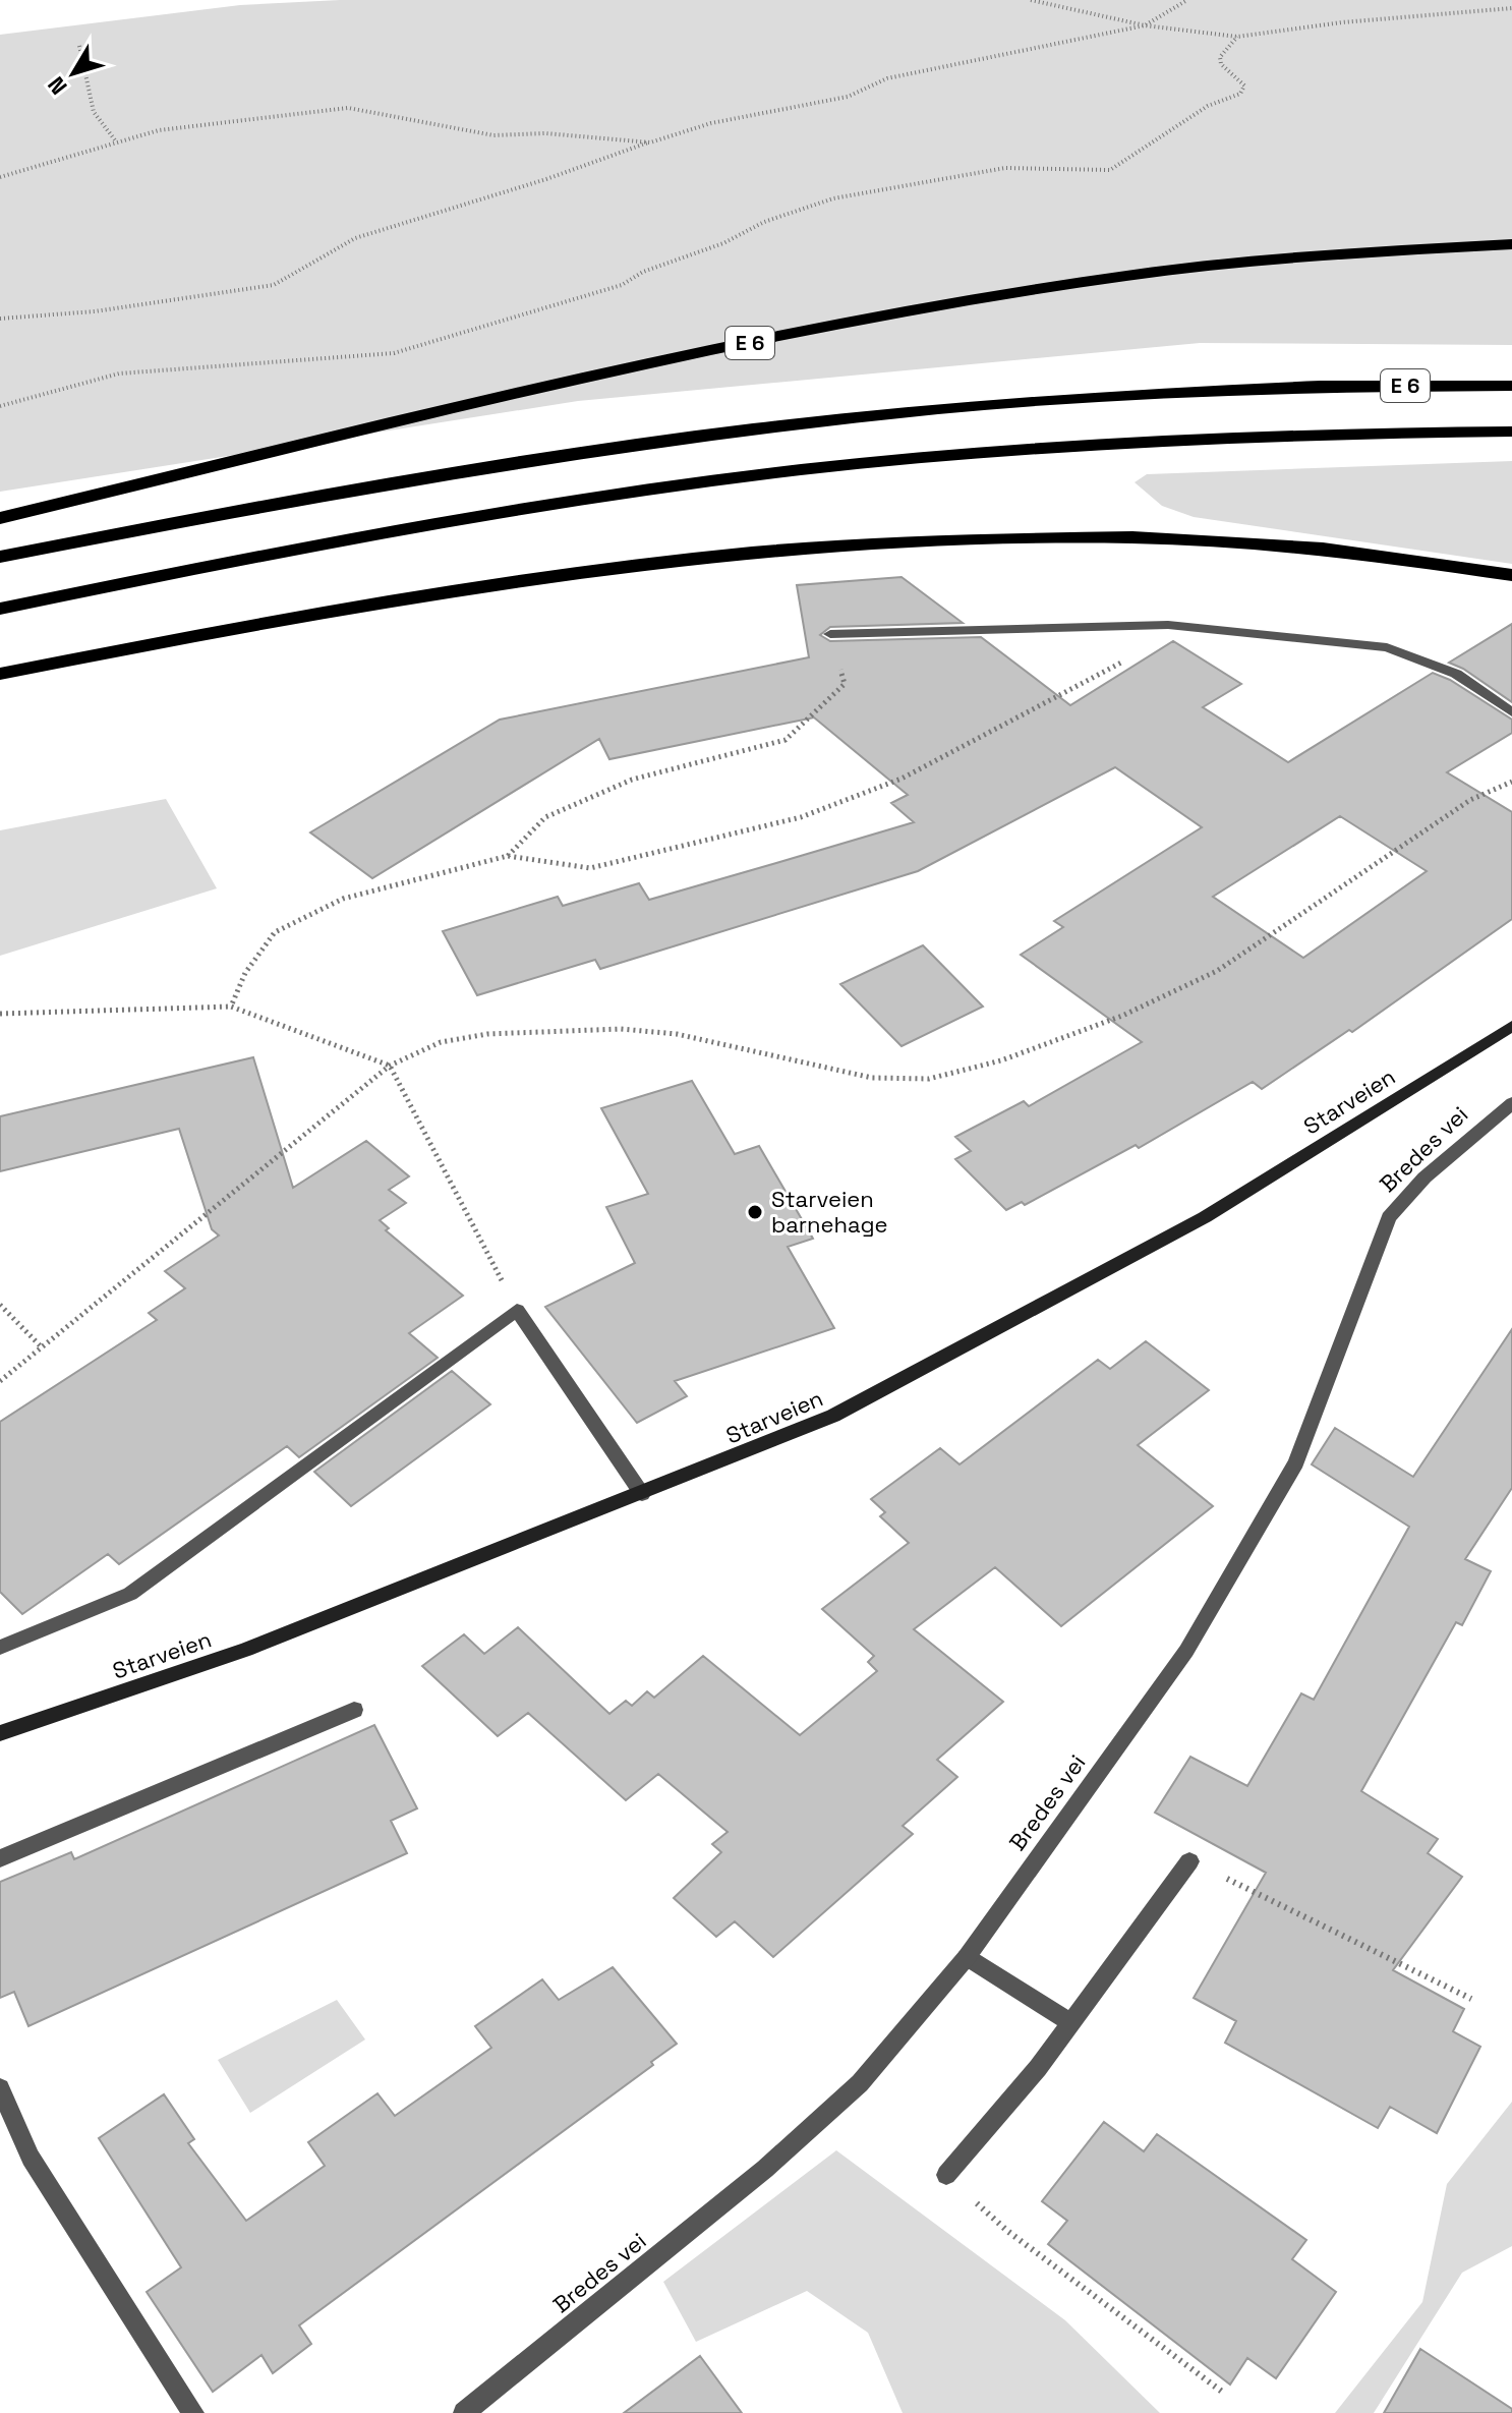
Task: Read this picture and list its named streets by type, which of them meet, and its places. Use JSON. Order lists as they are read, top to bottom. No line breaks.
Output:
{"streets":{"highway":["E 6"],"street":["Starveien","Bredes vei"]},"places":["Starveien barnehage"],"north":"bottom left"}
